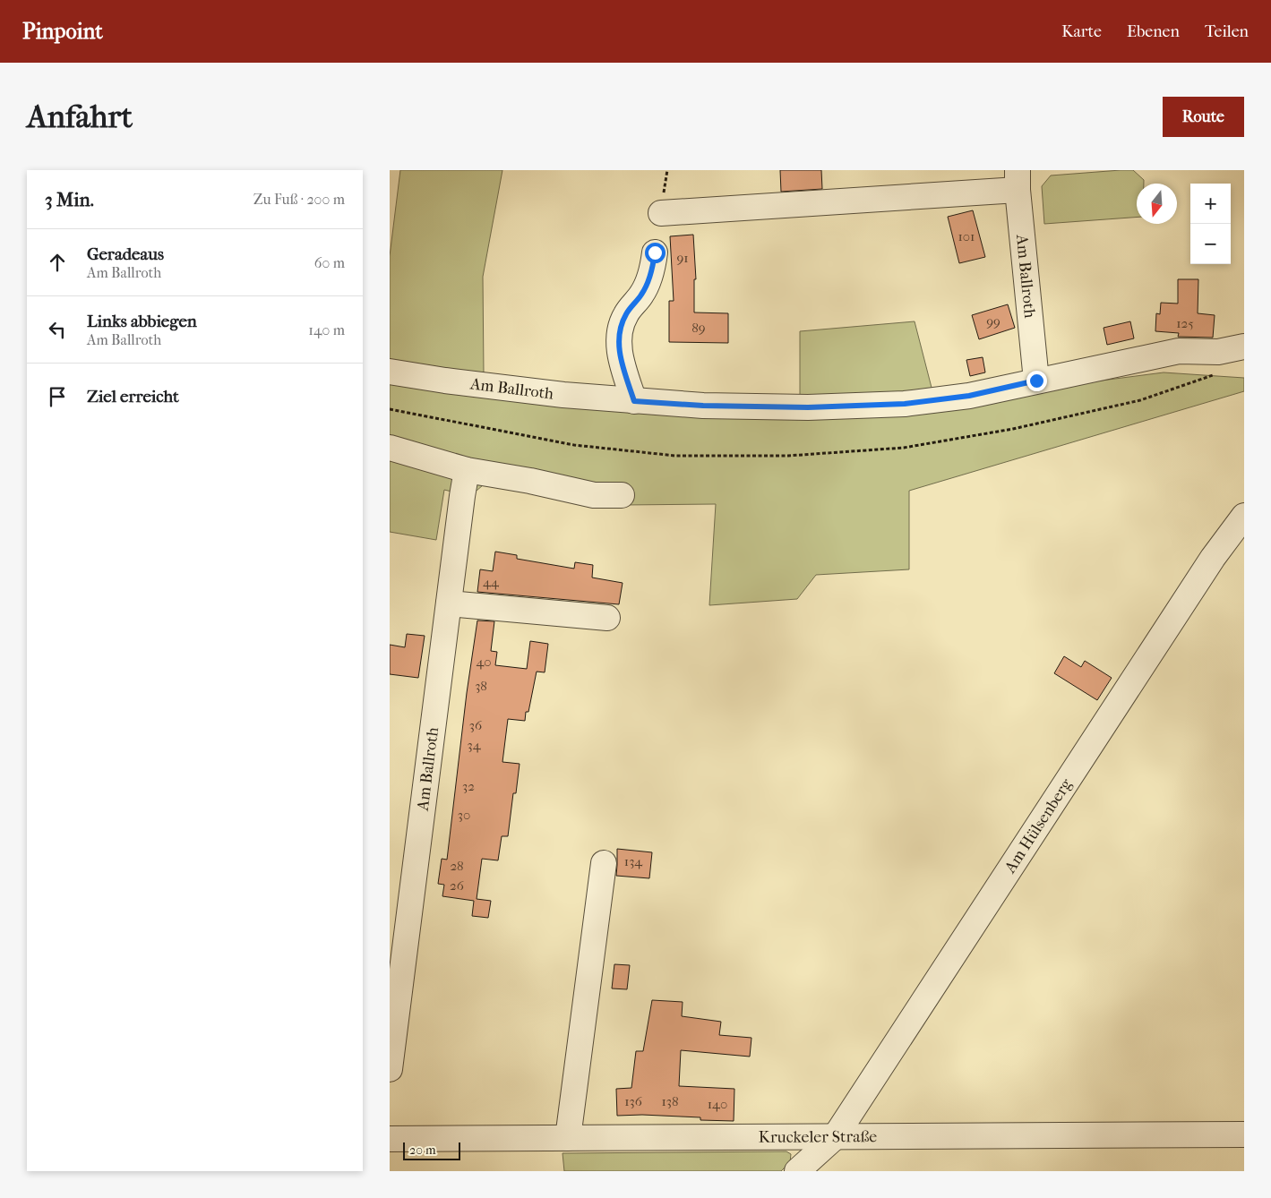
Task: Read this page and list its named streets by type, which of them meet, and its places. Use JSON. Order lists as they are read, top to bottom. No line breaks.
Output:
{"streets":{"street":["Am Ballroth","Am Hülsenberg","Kruckeler Straße"]},"crossings":[["Am Hülsenberg","Kruckeler Straße"]],"house_numbers":["101","91","99","125","89","44","40","38","36","34","32","30","134","28","26","136","138","140"],"scale_bar":"20 m","north":"bottom","page":{"header":"Pinpoint","nav":["Karte","Ebenen","Teilen"],"buttons":"Route","title":"Anfahrt","heading":["3 Min.","Zu Fuß · 200 m"],"map_buttons":["+","−"],"list":[["Geradeaus","Am Ballroth","60 m"],["Links abbiegen","Am Ballroth","140 m"],"Ziel erreicht"],"scale":"20 m"}}
